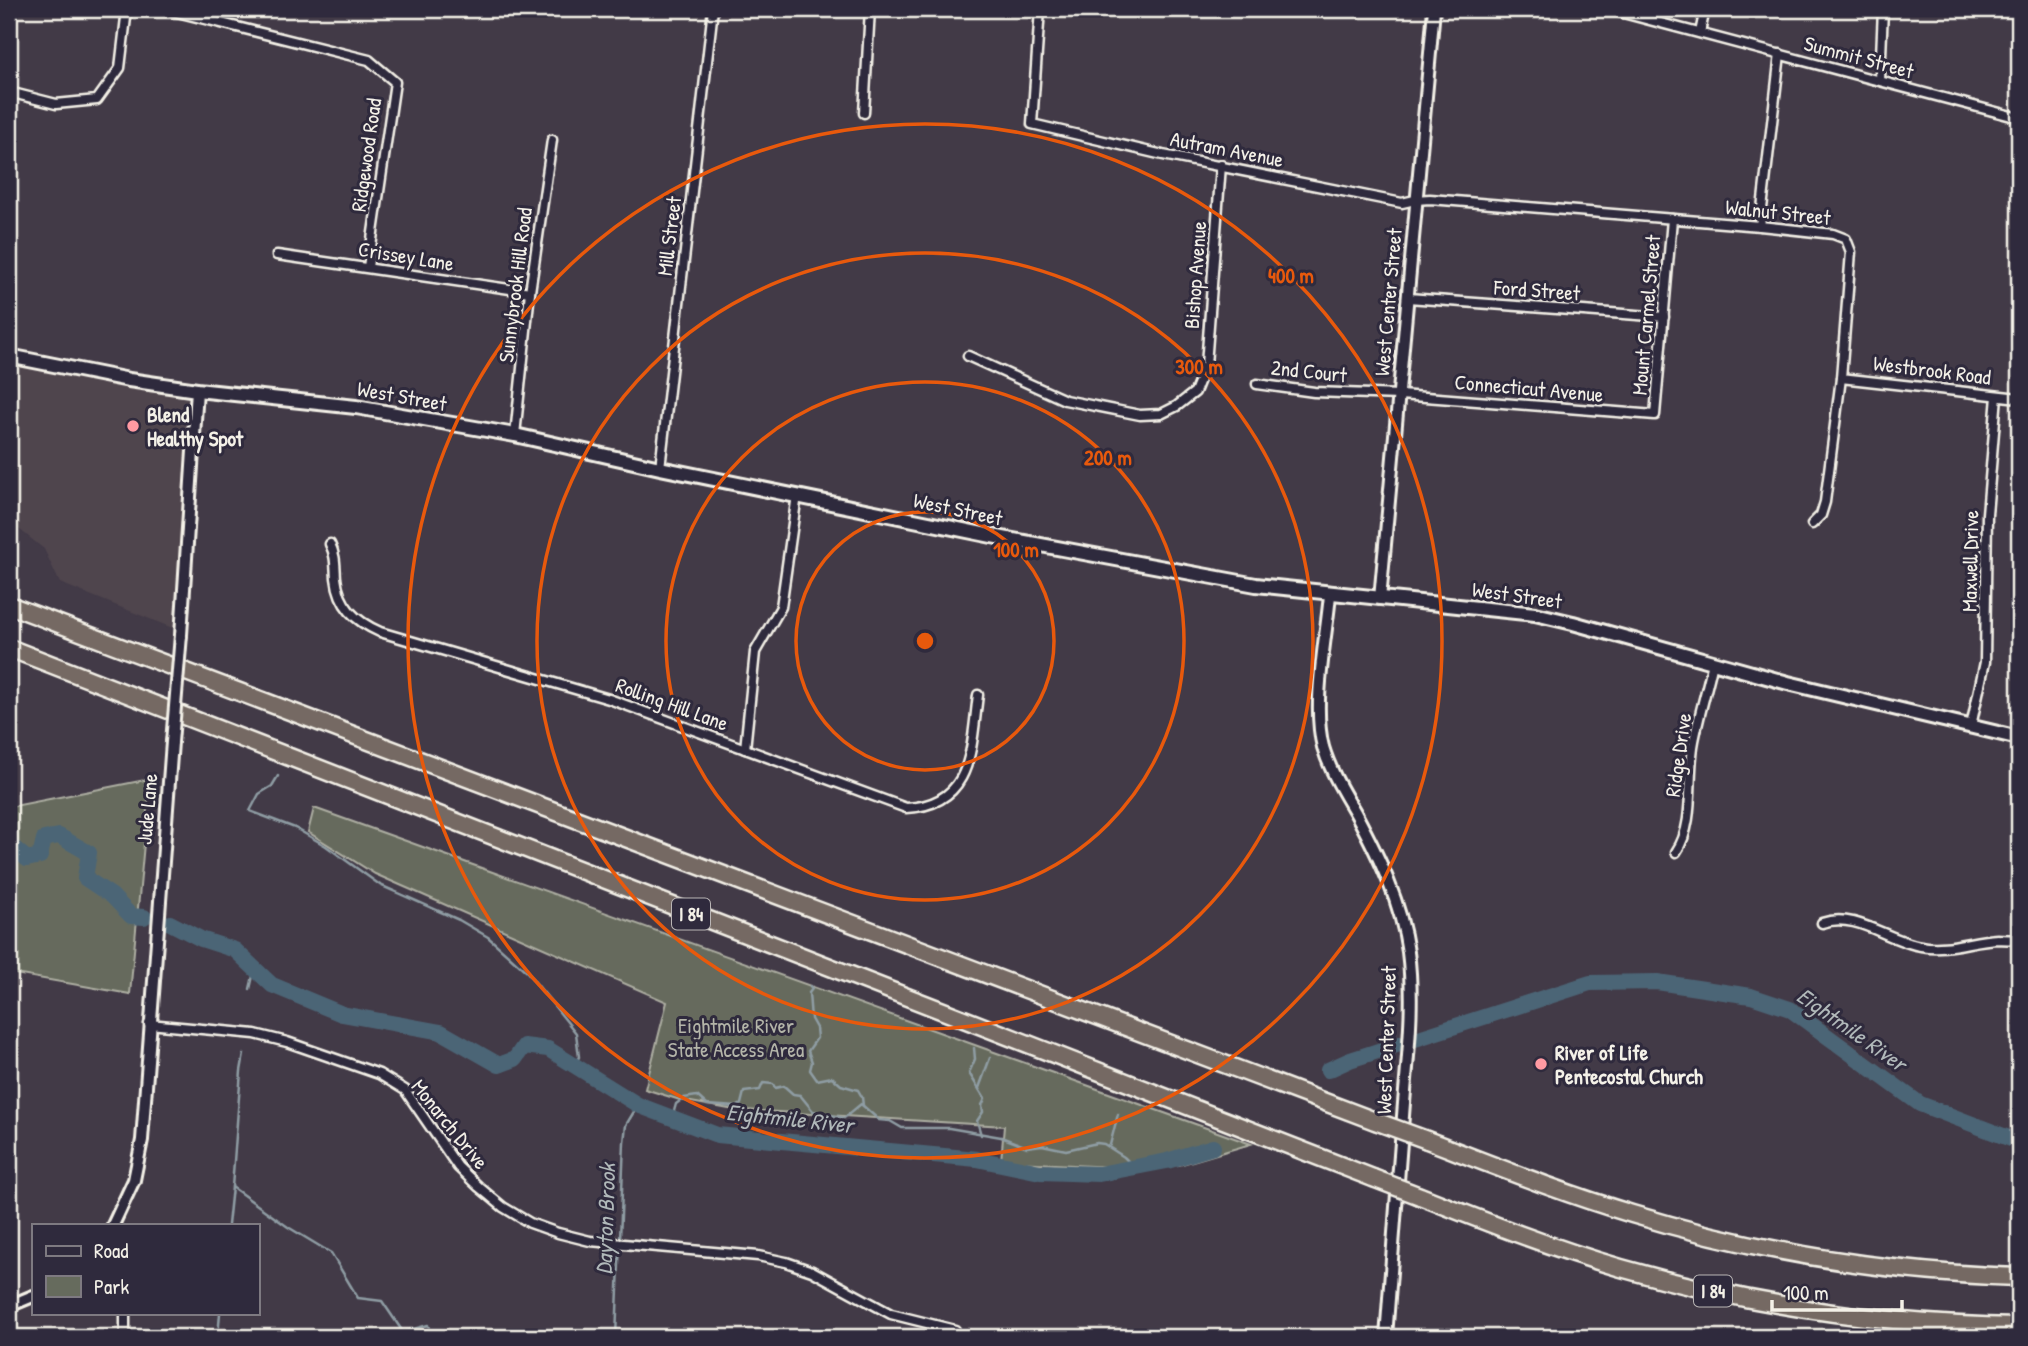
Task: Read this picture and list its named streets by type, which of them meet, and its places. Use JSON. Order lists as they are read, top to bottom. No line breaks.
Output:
{"streets":{"highway":["I 84"],"main road":["West Street"],"street":["Summit Street","Autram Avenue","Ridgewood Road","Walnut Street","Mill Street","Crissey Lane","Bishop Avenue","Sunnybrook Hill Road","Ford Street","West Center Street","Mount Carmel Street","Westbrook Road","2nd Court","Connecticut Avenue","Maxwell Drive","Rolling Hill Lane","Ridge Drive","Jude Lane","Monarch Drive"]},"crossings":[["Autram Avenue","Walnut Street"],["Autram Avenue","Bishop Avenue"],["Autram Avenue","West Center Street"],["Ridgewood Road","Crissey Lane"],["Walnut Street","West Center Street"],["Walnut Street","Mount Carmel Street"],["Walnut Street","Westbrook Road"],["Mill Street","West Street"],["Crissey Lane","Sunnybrook Hill Road"],["Sunnybrook Hill Road","West Street"],["Ford Street","West Center Street"],["Ford Street","Mount Carmel Street"],["West Center Street","2nd Court"],["West Center Street","Connecticut Avenue"],["West Center Street","West Street"],["Mount Carmel Street","Connecticut Avenue"],["Westbrook Road","Maxwell Drive"],["2nd Court","Connecticut Avenue"],["West Street","Maxwell Drive"],["West Street","Ridge Drive"],["West Street","Jude Lane"],["Jude Lane","Monarch Drive"]],"water":["Eightmile River","Dayton Brook"],"parks":["Eightmile River State Access Area"],"places":["Blend Healthy Spot","River of Life Pentecostal Church"],"legend":["Road","Park"],"scale_bar":"100 m","rings":["400 m","300 m","200 m","100 m"]}
